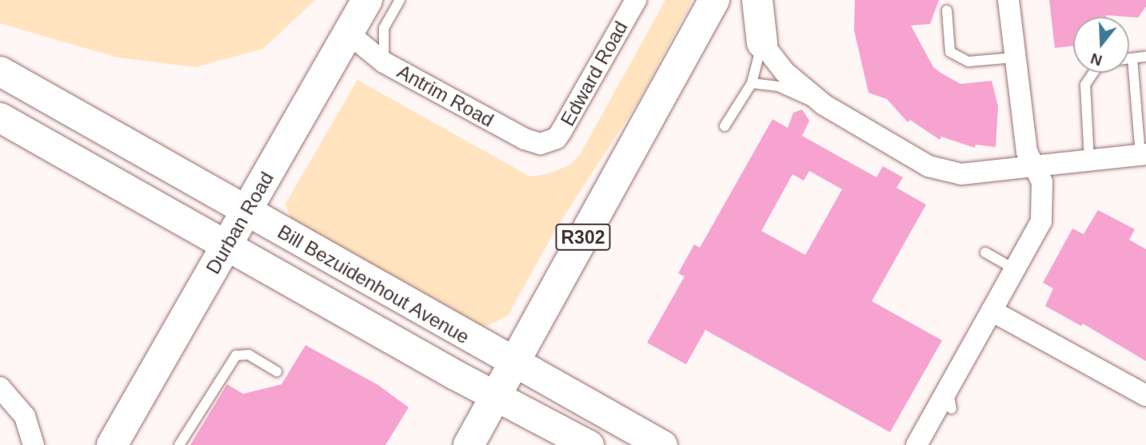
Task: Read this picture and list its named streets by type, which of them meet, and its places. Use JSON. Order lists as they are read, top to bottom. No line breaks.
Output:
{"streets":{"main road":["Durban Road","R302","Bill Bezuidenhout Avenue"],"street":["Edward Road","Antrim Road"]},"crossings":[["Edward Road","Antrim Road"],["Antrim Road","Durban Road"],["Durban Road","Bill Bezuidenhout Avenue"],["R302","Bill Bezuidenhout Avenue"]],"north":"bottom"}
